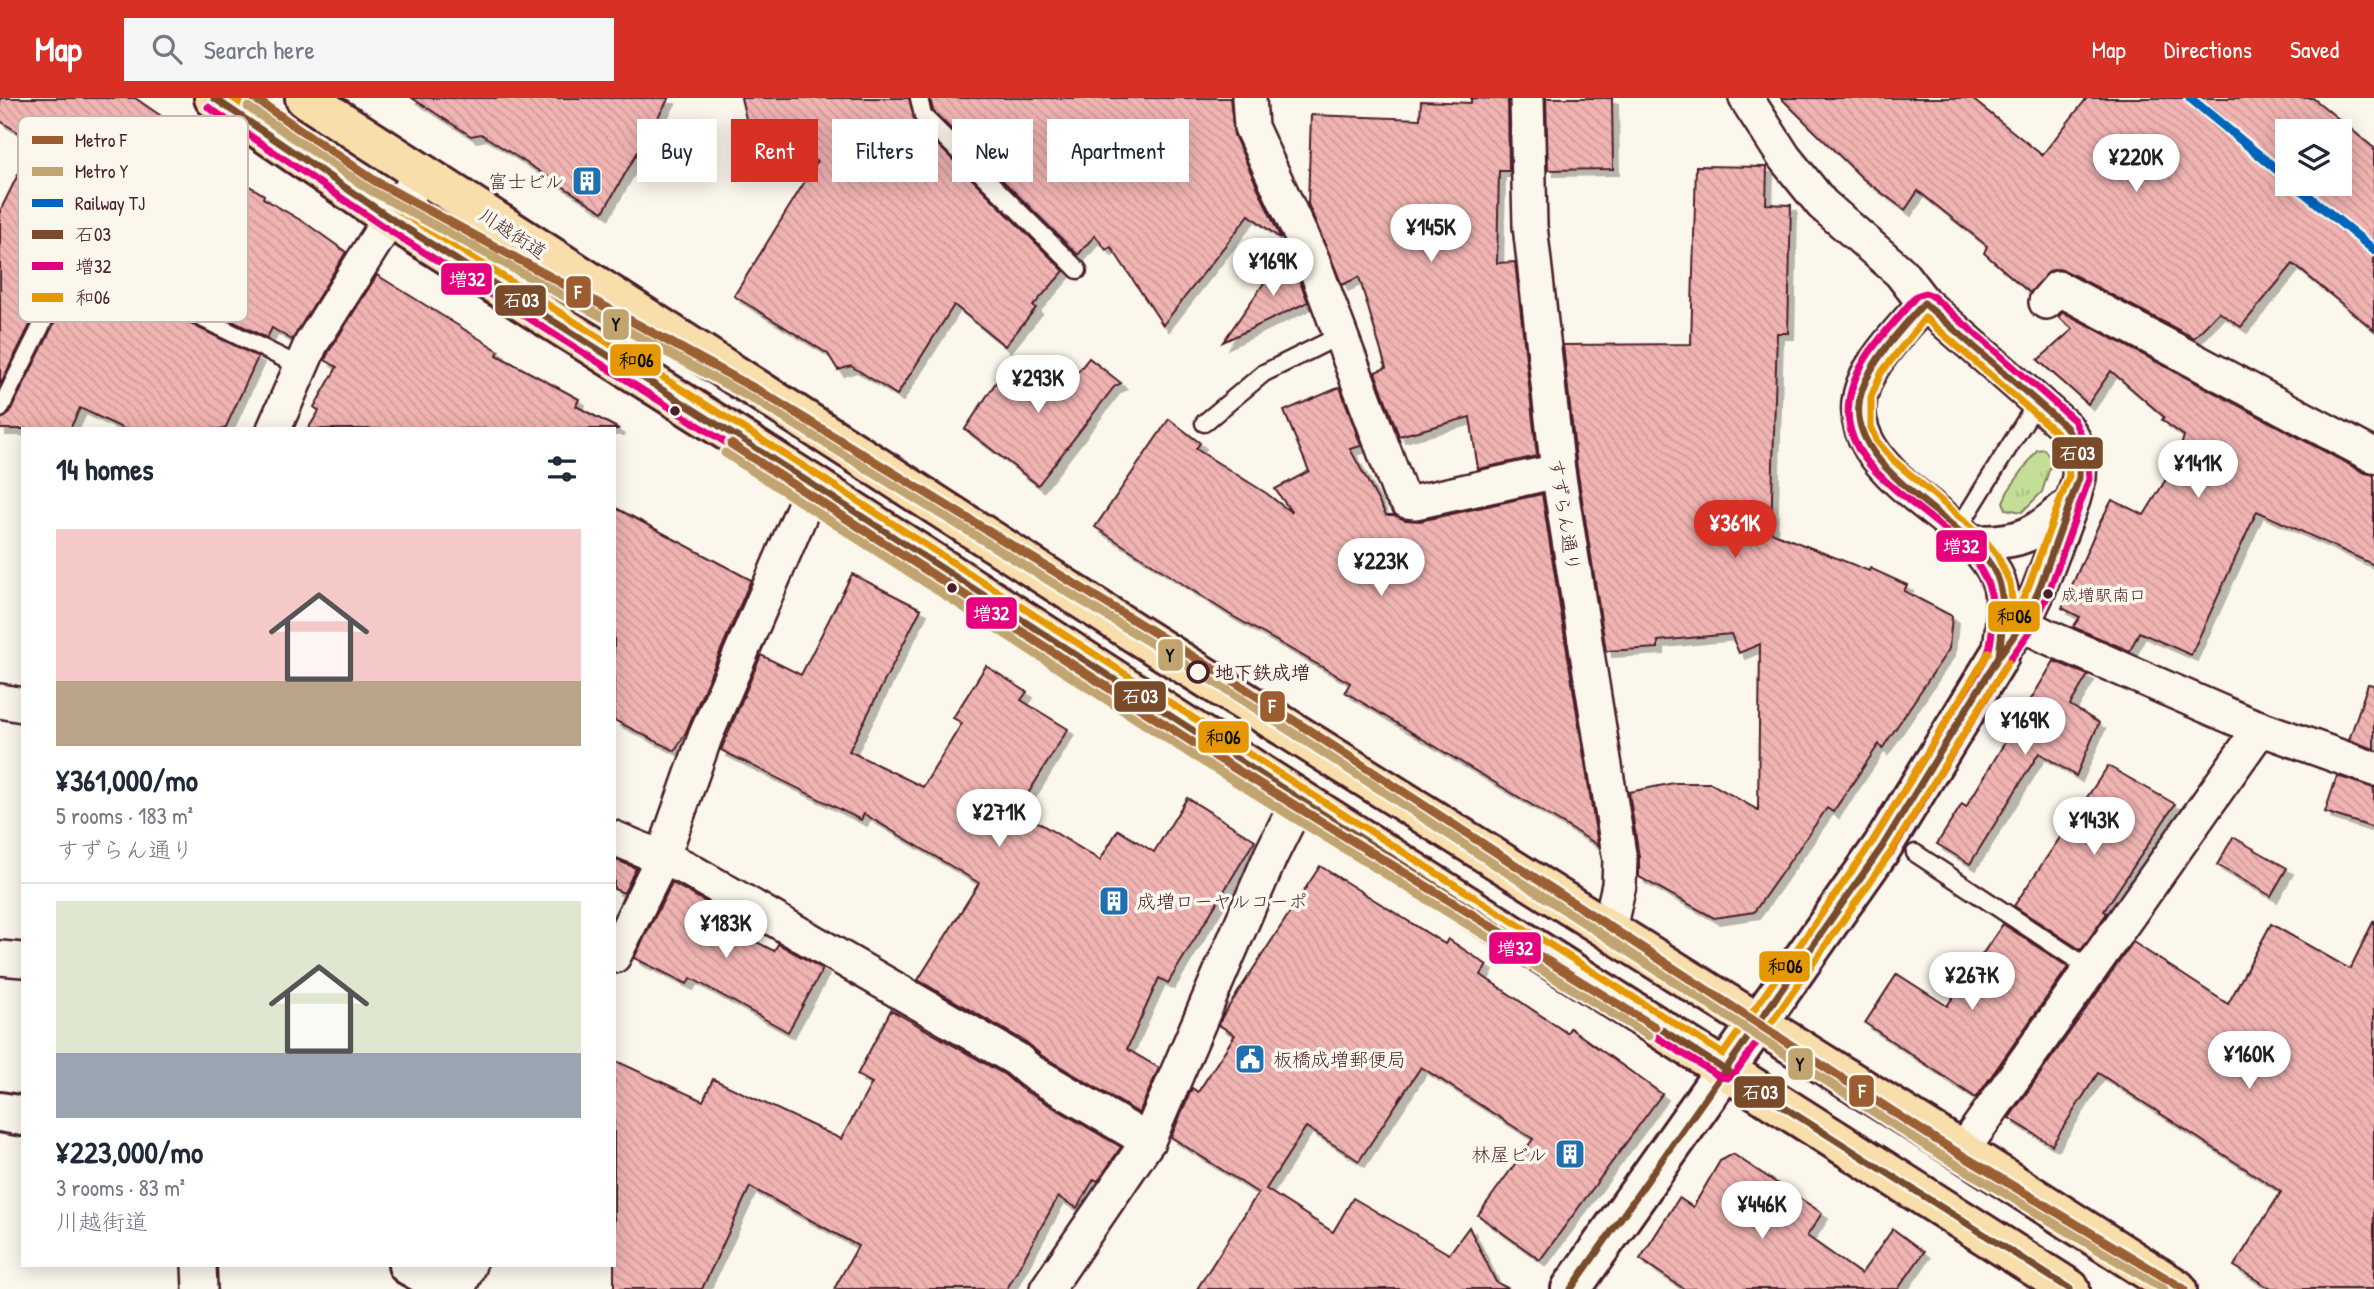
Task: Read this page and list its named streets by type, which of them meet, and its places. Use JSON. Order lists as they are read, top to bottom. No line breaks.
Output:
{"streets":{"highway":["川越街道"],"street":["すずらん通り"]},"crossings":[["川越街道","すずらん通り"]],"places":{"building":["富士ビル","成増ローヤルコーポ","林屋ビル"],"other":["成増駅南口","地下鉄成増"],"public building":["板橋成増郵便局"]},"lines":["metro line F","rail line TJ","transit line 石03","transit line 和06","metro line Y","transit line 増32"],"legend":["Metro F","Metro Y","Railway TJ","石03","増32","和06"],"page":{"header":"Map","search":"Search here","nav":["Map","Directions","Saved"],"chip":["Buy","Rent","Filters","New","Apartment"],"price":["¥220K","¥145K","¥169K","¥293K","¥141K","¥361K","¥223K","¥169K","¥271K","¥143K","¥183K","¥267K","¥160K","¥446K"],"heading":"14 homes","list":[{"name":"¥361,000/mo","note":"5 rooms · 183 m² · すずらん通り"},{"name":"¥223,000/mo","note":"3 rooms · 83 m² · 川越街道"}]}}
